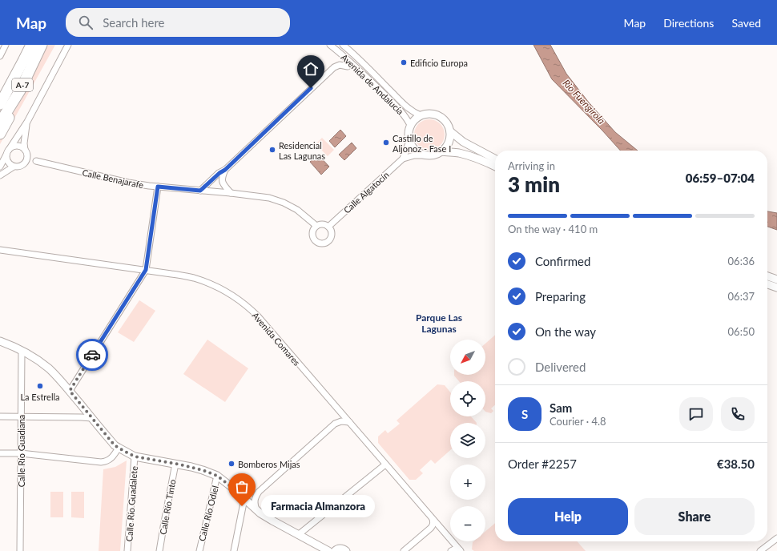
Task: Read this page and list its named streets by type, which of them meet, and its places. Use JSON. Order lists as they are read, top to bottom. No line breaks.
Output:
{"streets":{"highway":["A-7"],"street":["Avenida de Andalucía","Calle Benajarafe","Calle Algatocín","Avenida Comares","Calle Río Guadiana","Calle Río Guadalete","Calle Río Tinto","Calle Río Odiel"]},"crossings":[["Calle Benajarafe","Calle Algatocín"]],"districts":["Parque Las Lagunas"],"water":["Rio Fuengirola"],"places":["Edificio Europa","Castillo de Aljonoz - Fase I","Residencial Las Lagunas","La Estrella","Bomberos Mijas","Farmacia Almanzora"],"north":"bottom left","page":{"header":"Map","search":"Search here","nav":["Map","Directions","Saved"],"heading":["3 min","Arriving in","06:59–07:04"],"panel":["Sam","Courier · 4.8","Order #2257","€38.50"],"bar":"On the way · 410 m","list":[["Confirmed","06:36"],["Preparing","06:37"],["On the way","06:50"],"Delivered"],"map_buttons":["+","−"],"round":"S","buttons":["Help","Share"],"bubble":"Farmacia Almanzora"}}
